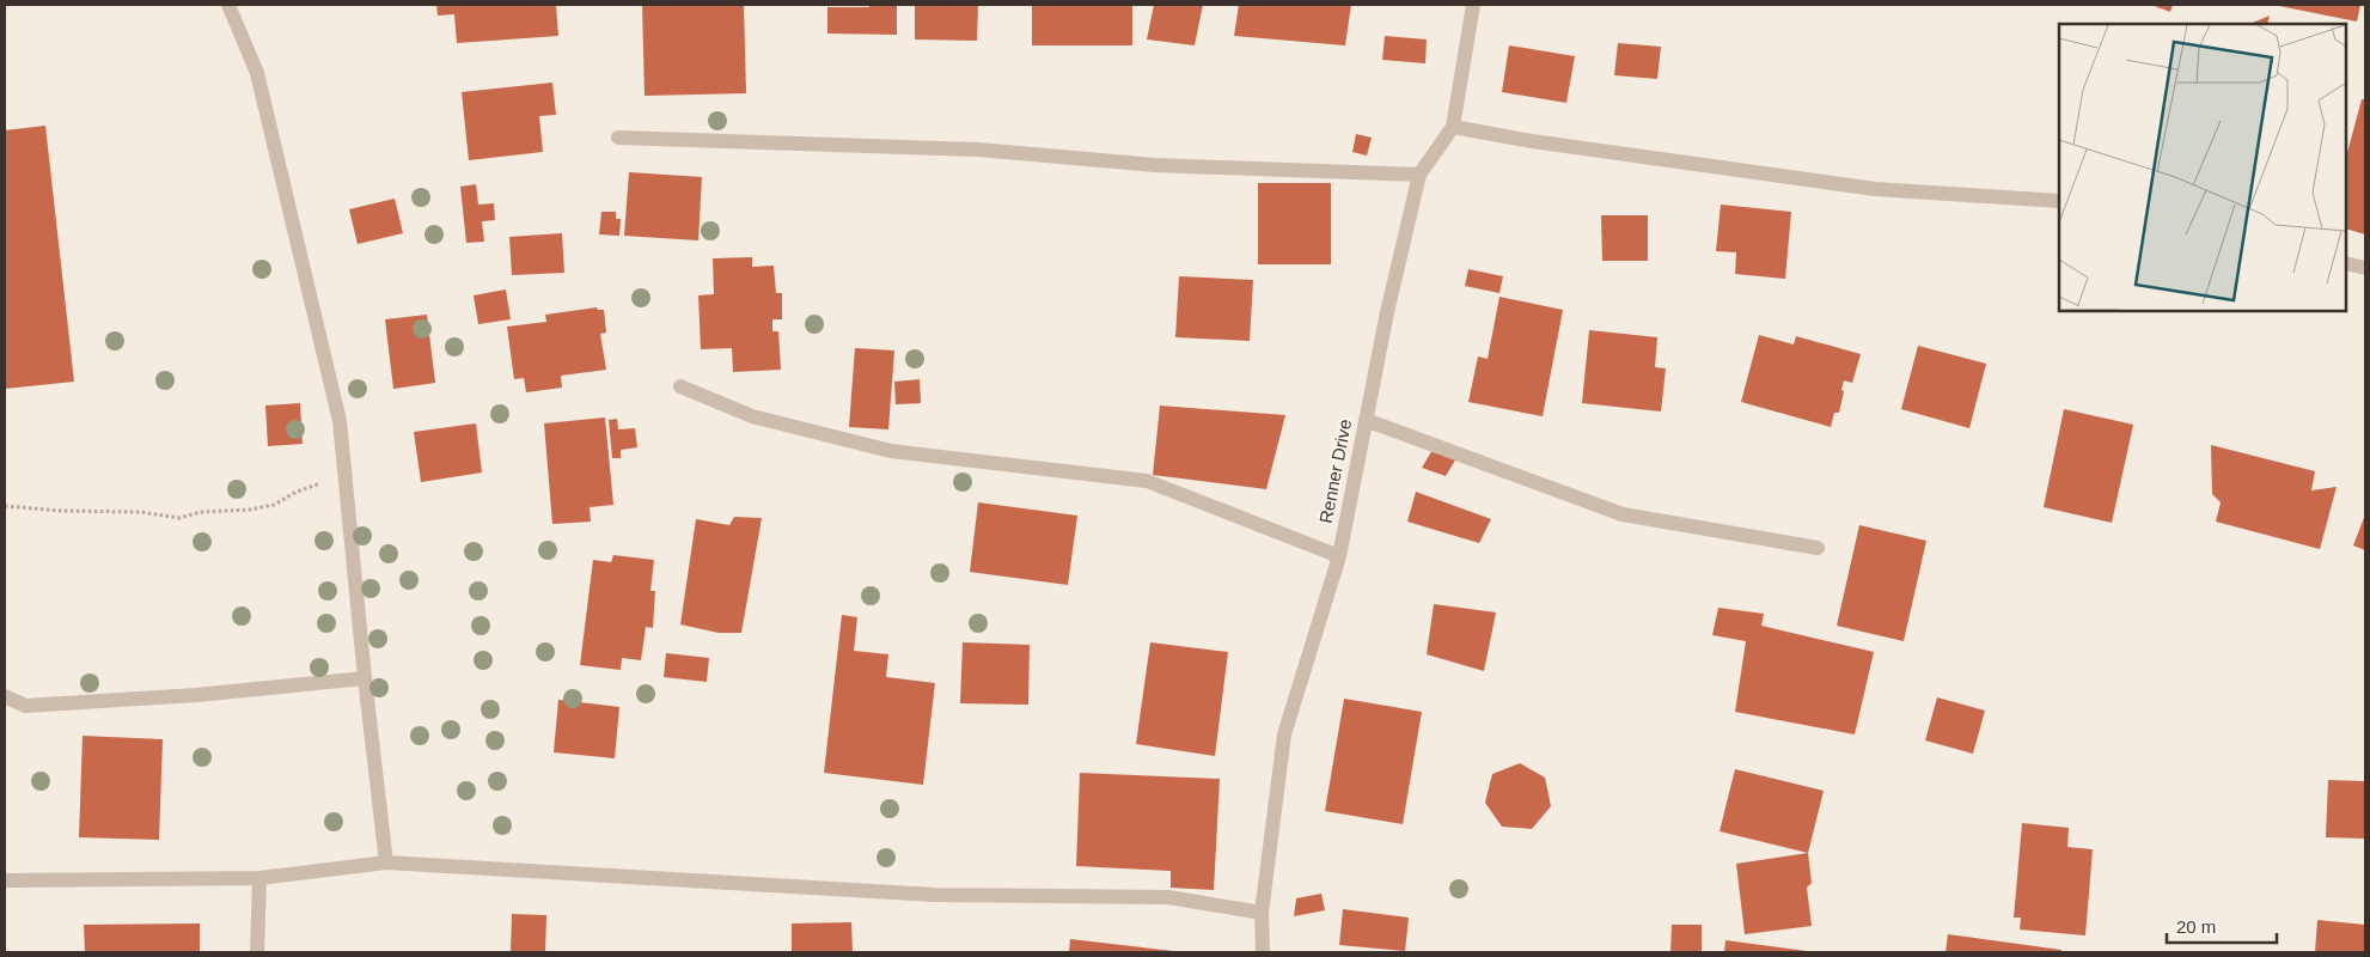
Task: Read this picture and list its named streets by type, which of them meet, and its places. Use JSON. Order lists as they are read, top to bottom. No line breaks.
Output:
{"streets":{"street":["Renner Drive"]},"scale_bar":"20 m"}
